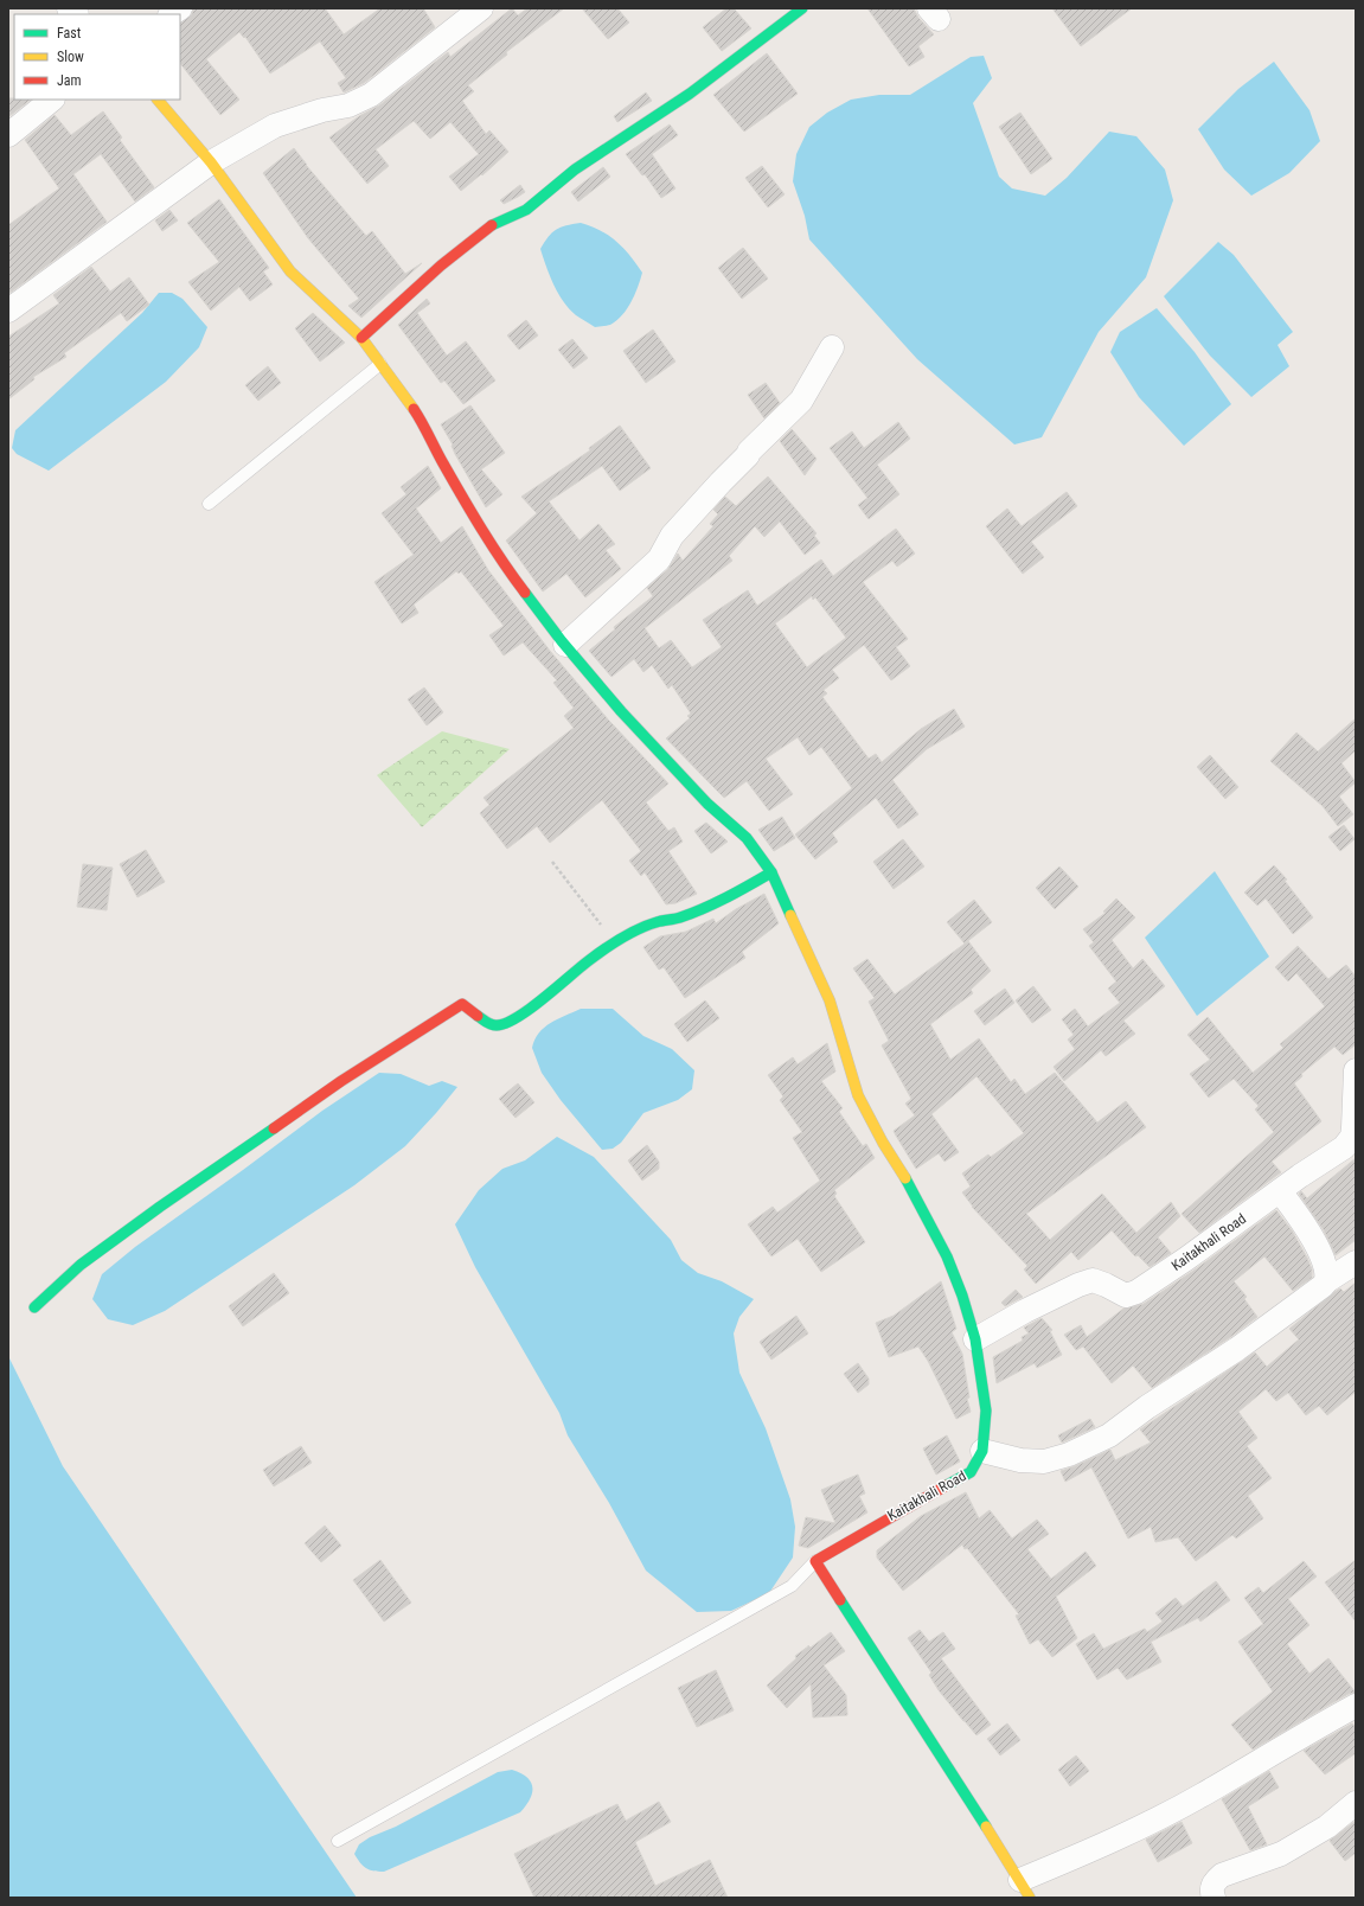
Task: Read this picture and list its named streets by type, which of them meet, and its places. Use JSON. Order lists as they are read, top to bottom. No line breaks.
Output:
{"streets":{"street":["Kaitakhali Road"]},"legend":["Fast","Slow","Jam"]}
